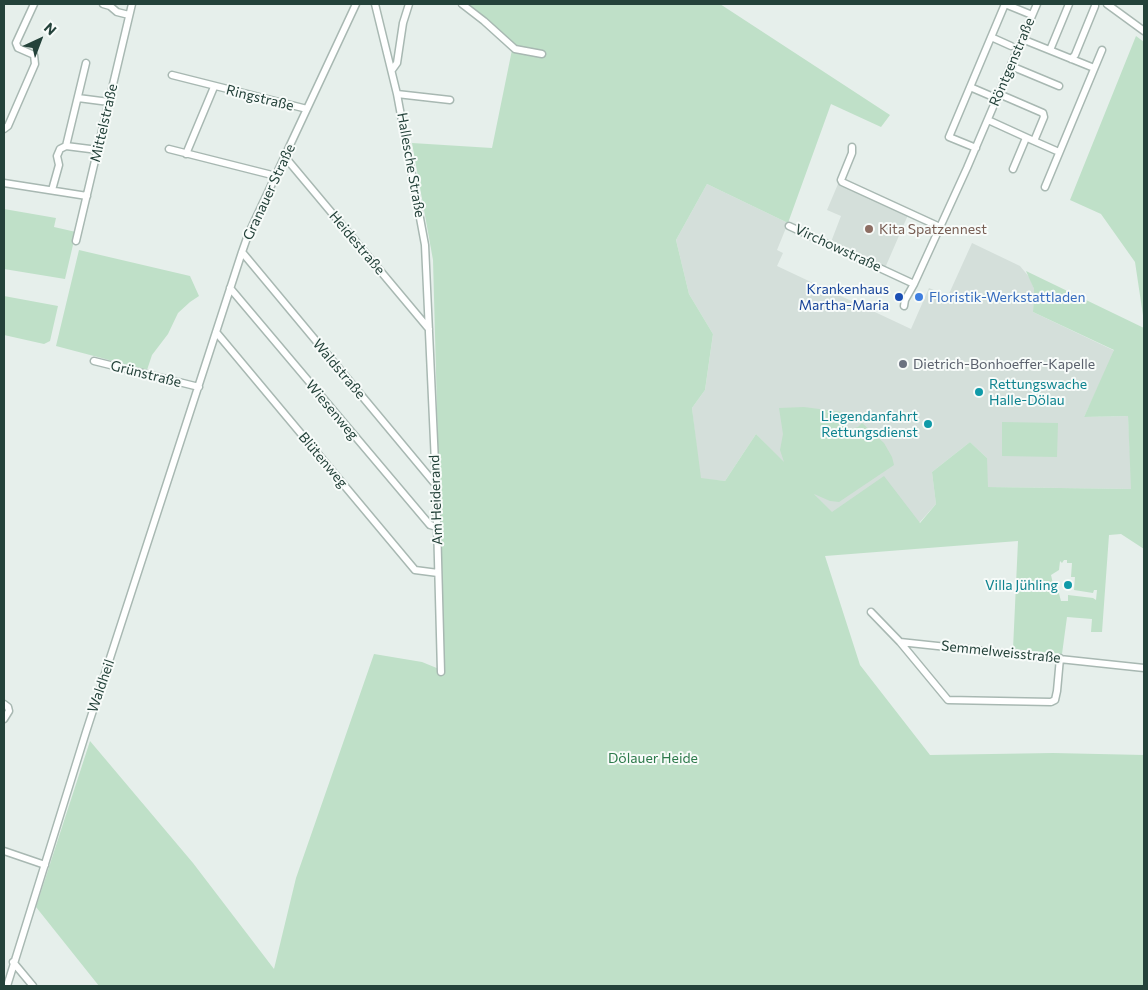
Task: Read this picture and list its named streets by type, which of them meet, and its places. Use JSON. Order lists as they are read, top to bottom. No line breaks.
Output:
{"streets":{"street":["Röntgenstraße","Ringstraße","Mittelstraße","Hallesche Straße","Granauer Straße","Heidestraße","Virchowstraße","Waldstraße","Grünstraße","Wiesenweg","Blütenweg","Am Heiderand","Semmelweisstraße","Waldheil"]},"crossings":[["Röntgenstraße","Virchowstraße"],["Ringstraße","Granauer Straße"],["Hallesche Straße","Heidestraße"],["Hallesche Straße","Am Heiderand"],["Granauer Straße","Heidestraße"],["Granauer Straße","Waldstraße"],["Granauer Straße","Grünstraße"],["Granauer Straße","Wiesenweg"],["Granauer Straße","Blütenweg"],["Granauer Straße","Waldheil"],["Heidestraße","Am Heiderand"],["Waldstraße","Am Heiderand"],["Grünstraße","Waldheil"],["Wiesenweg","Am Heiderand"],["Blütenweg","Am Heiderand"]],"parks":["Dölauer Heide"],"places":["Kita Spatzennest","Krankenhaus Martha-Maria","Floristik-Werkstattladen","Dietrich-Bonhoeffer-Kapelle","Rettungswache Halle-Dölau","Liegendanfahrt Rettungsdienst","Villa Jühling"],"north":"top right"}
